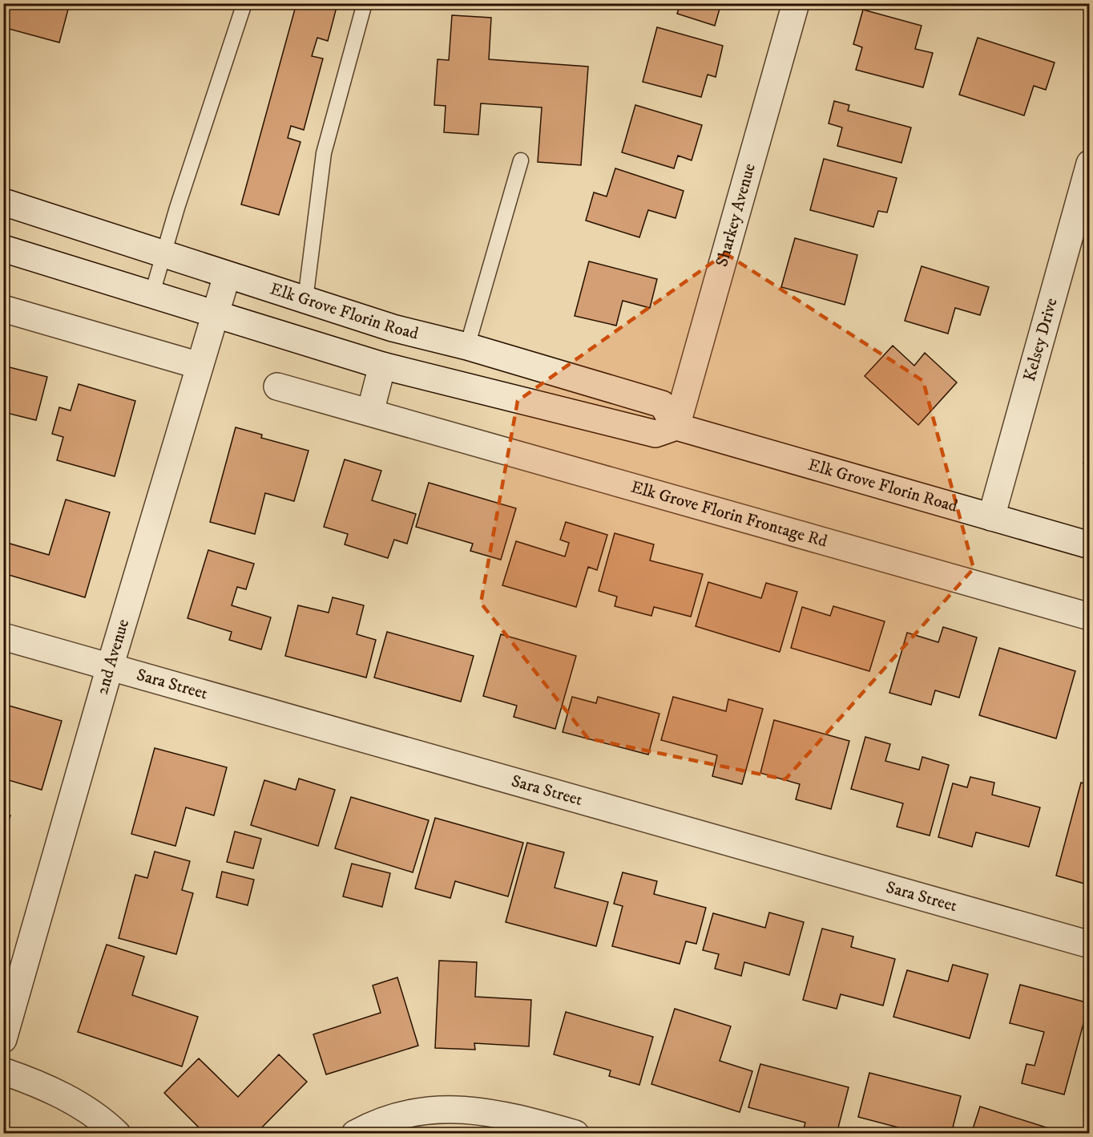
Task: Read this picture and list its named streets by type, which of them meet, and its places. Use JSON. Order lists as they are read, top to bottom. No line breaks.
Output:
{"streets":{"street":["Sharkey Avenue","Elk Grove Florin Road","Kelsey Drive","Elk Grove Florin Frontage Rd","2nd Avenue","Sara Street"]},"crossings":[["Sharkey Avenue","Elk Grove Florin Road"],["Elk Grove Florin Road","Kelsey Drive"],["Elk Grove Florin Road","2nd Avenue"],["2nd Avenue","Sara Street"]]}
